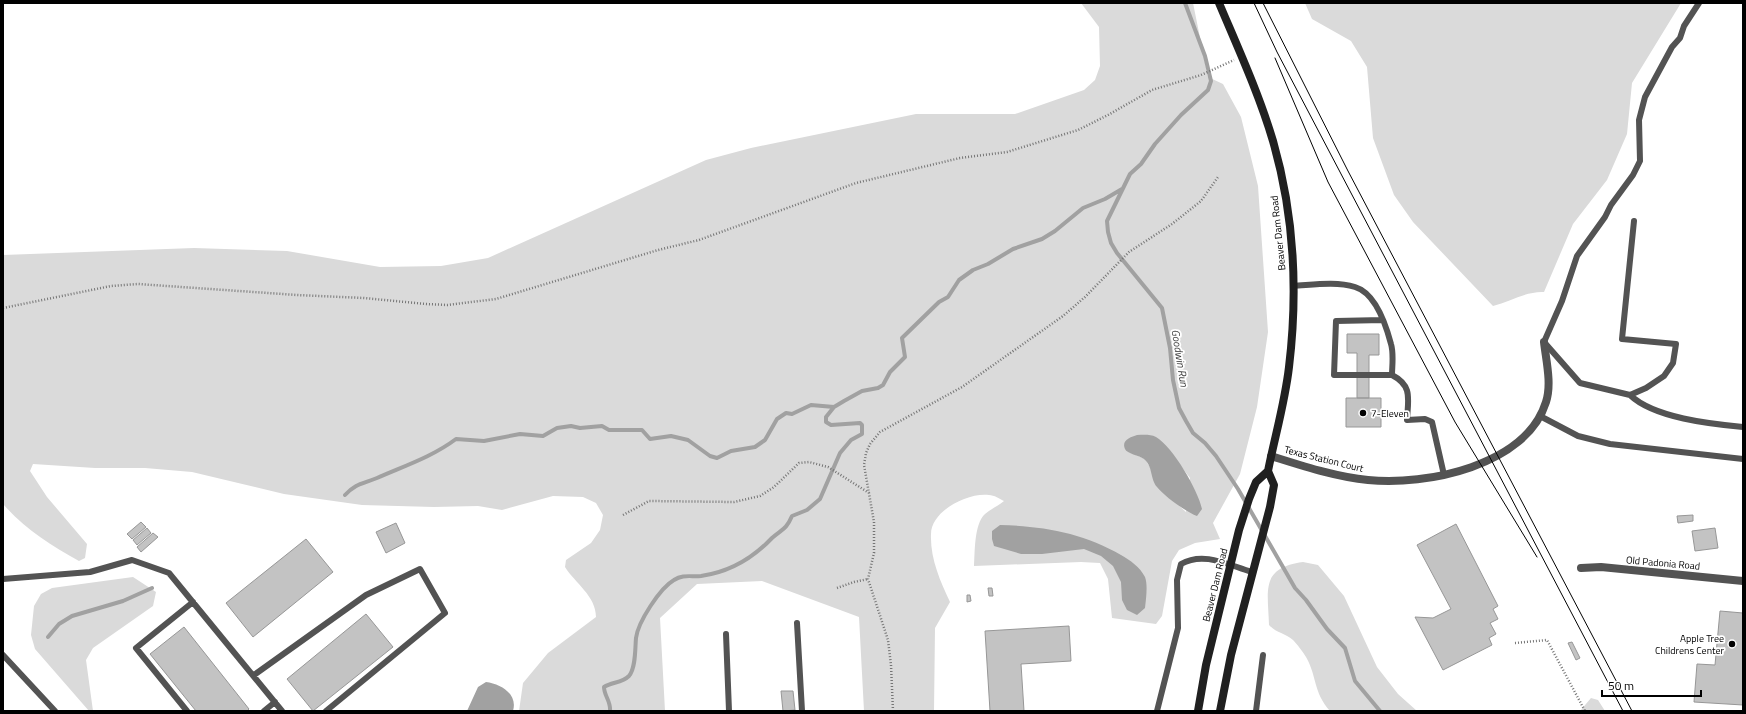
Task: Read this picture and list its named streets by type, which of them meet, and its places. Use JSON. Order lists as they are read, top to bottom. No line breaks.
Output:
{"streets":{"main road":["Beaver Dam Road"],"street":["Texas Station Court","Old Padonia Road"]},"crossings":[["Beaver Dam Road","Texas Station Court"]],"water":["Goodwin Run"],"places":["7-Eleven","Apple Tree Childrens Center"],"scale_bar":"50 m"}
